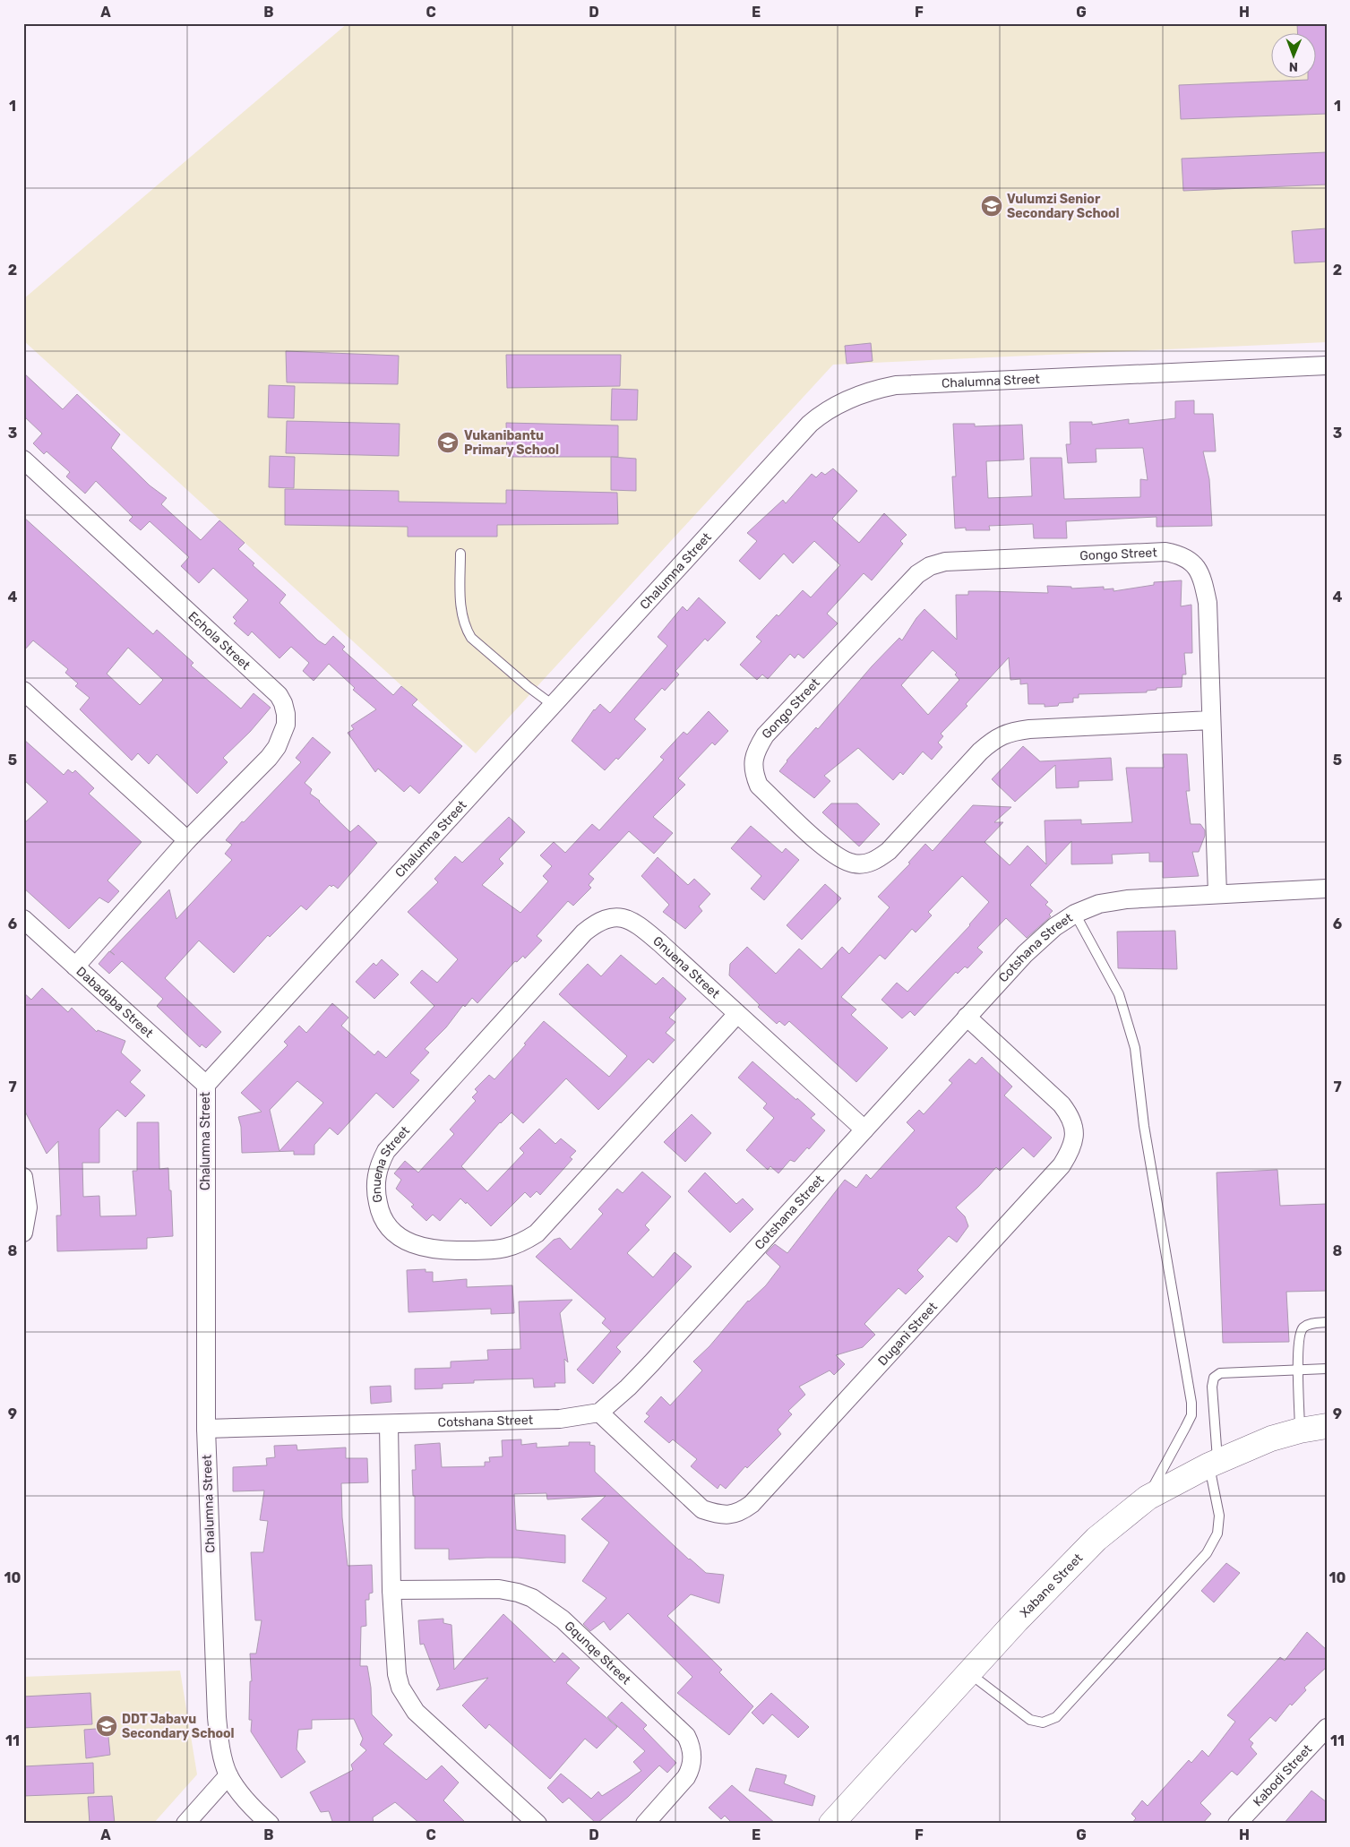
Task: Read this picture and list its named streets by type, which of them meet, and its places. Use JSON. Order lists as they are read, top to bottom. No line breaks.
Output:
{"streets":{"street":["Chalumna Street","Gongo Street","Echola Street","Cotshana Street","Gnuena Street","Dabadaba Street","Dugani Street","Xabane Street","Gqunqe Street","Kabodi Street"]},"crossings":[["Chalumna Street","Cotshana Street"],["Chalumna Street","Dabadaba Street"],["Gongo Street","Cotshana Street"],["Echola Street","Dabadaba Street"],["Cotshana Street","Gnuena Street"],["Cotshana Street","Dugani Street"]],"places":{"school or university":["Vulumzi Senior Secondary School","Vukanibantu Primary School","DDT Jabavu Secondary School"]},"north":"bottom","grid":{"columns":["A","B","C","D","E","F","G","H"],"rows":["1","2","3","4","5","6","7","8","9","10","11"]}}
